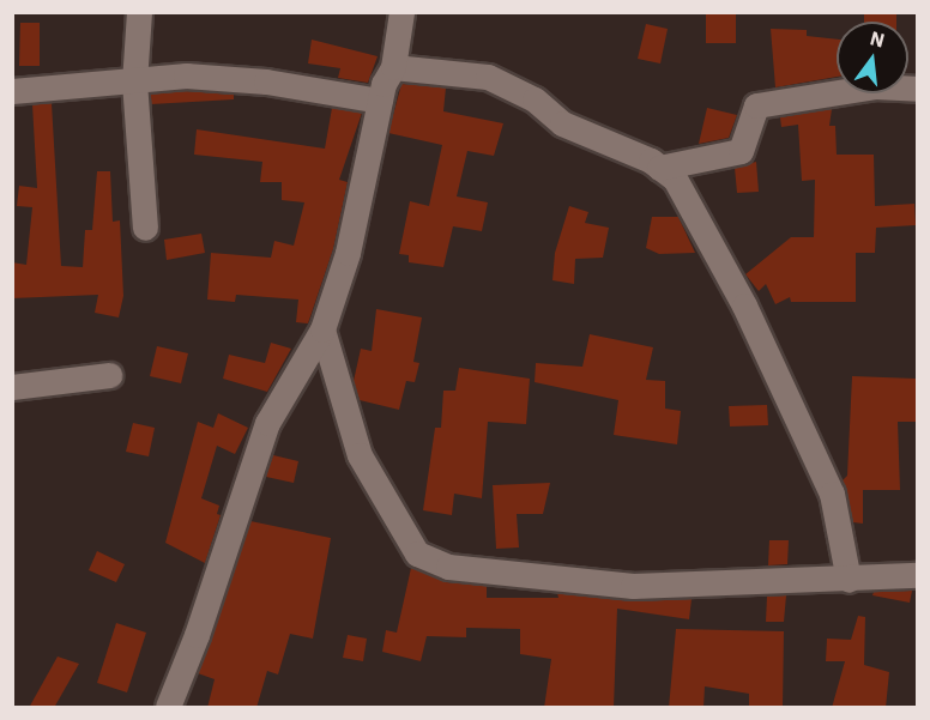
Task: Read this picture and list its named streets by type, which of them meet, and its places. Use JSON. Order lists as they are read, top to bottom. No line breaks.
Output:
{"north":"top"}
